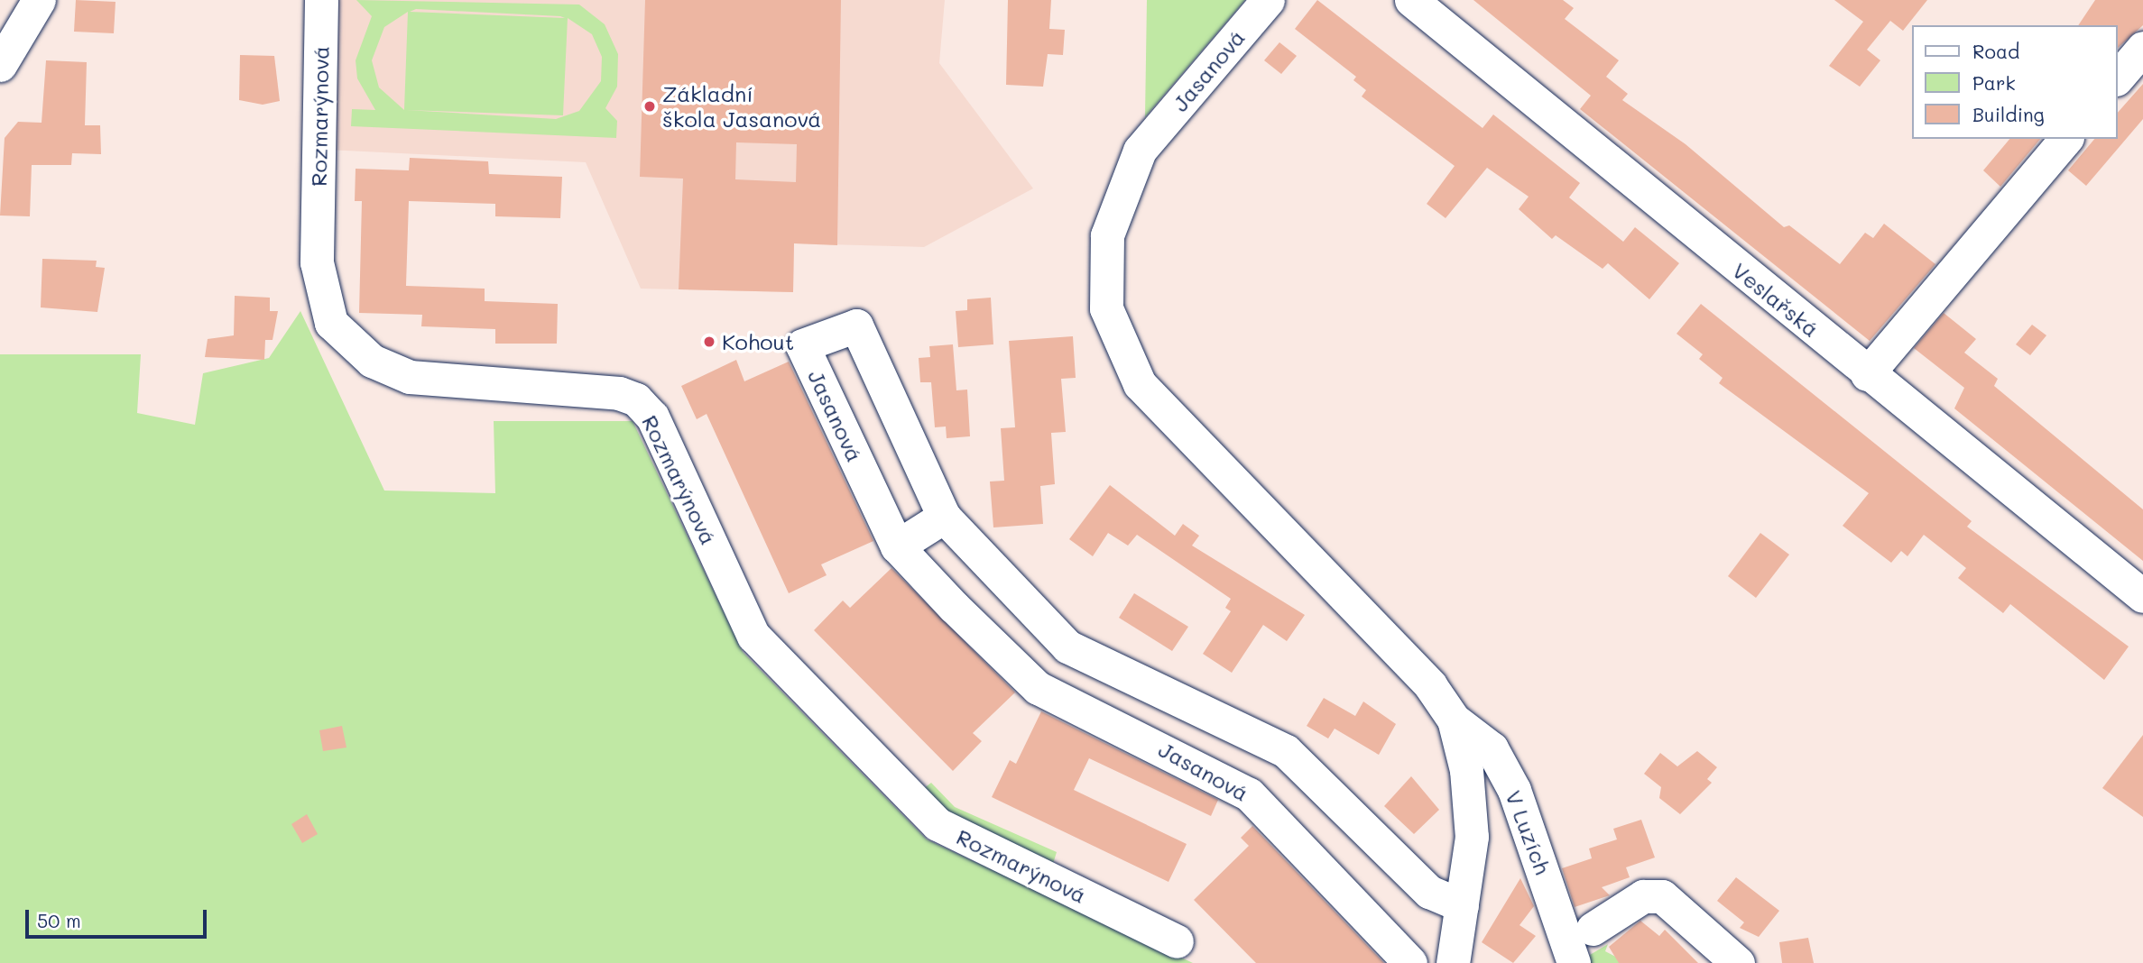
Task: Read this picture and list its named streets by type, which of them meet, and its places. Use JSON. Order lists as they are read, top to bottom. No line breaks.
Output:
{"streets":{"street":["Jasanová","Rozmarýnová","Veslařská","V Luzích"]},"crossings":[["Jasanová","V Luzích"]],"places":["Základní škola Jasanová","Kohout"],"legend":["Road","Park","Building"],"scale_bar":"50 m"}
